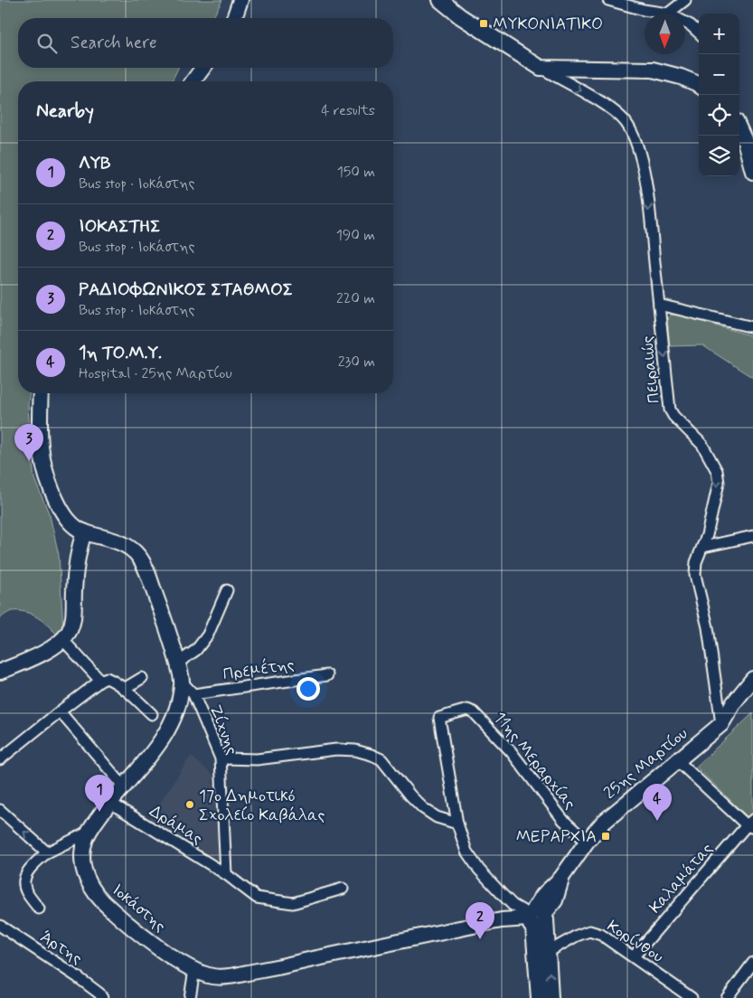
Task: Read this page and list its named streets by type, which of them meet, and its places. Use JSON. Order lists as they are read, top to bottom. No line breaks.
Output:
{"streets":{"street":["Πειραιώς","Πρεμέτης","Ζίχνης","11ης Μεραρχίας","25ης Μαρτίου","Δράμας","Καλαμάτας","Ιοκάστης","Κορίνθου","Άρτης"]},"crossings":[["Πειραιώς","25ης Μαρτίου"],["Πρεμέτης","Ζίχνης"],["Ζίχνης","Δράμας"],["Ζίχνης","Ιοκάστης"],["11ης Μεραρχίας","25ης Μαρτίου"],["11ης Μεραρχίας","Ιοκάστης"],["25ης Μαρτίου","Ιοκάστης"],["Δράμας","Ιοκάστης"],["Καλαμάτας","Κορίνθου"]],"one_way":["Πειραιώς"],"places":{"transit":["ΜΥΚΟΝΙΑΤΙΚΟ","ΜΕΡΑΡΧΙΑ"],"other":["17ο Δημοτικό Σχολείο Καβάλας"]},"north":"bottom","page":{"map_buttons":["+","−"],"search":"Search here","heading":["Nearby","4 results"],"list":[{"mark":"1","name":"ΛΥΒ","note":"Bus stop · Ιοκάστης","value":"150 m"},{"mark":"2","name":"ΙΟΚΑΣΤΗΣ","note":"Bus stop · Ιοκάστης","value":"190 m"},{"mark":"3","name":"ΡΑΔΙΟΦΩΝΙΚΟΣ ΣΤΑΘΜΟΣ","note":"Bus stop · Ιοκάστης","value":"220 m"},{"mark":"4","name":"1η ΤΟ.Μ.Υ.","note":"Hospital · 25ης Μαρτίου","value":"230 m"}],"pins":["3","1","4","2"]}}
